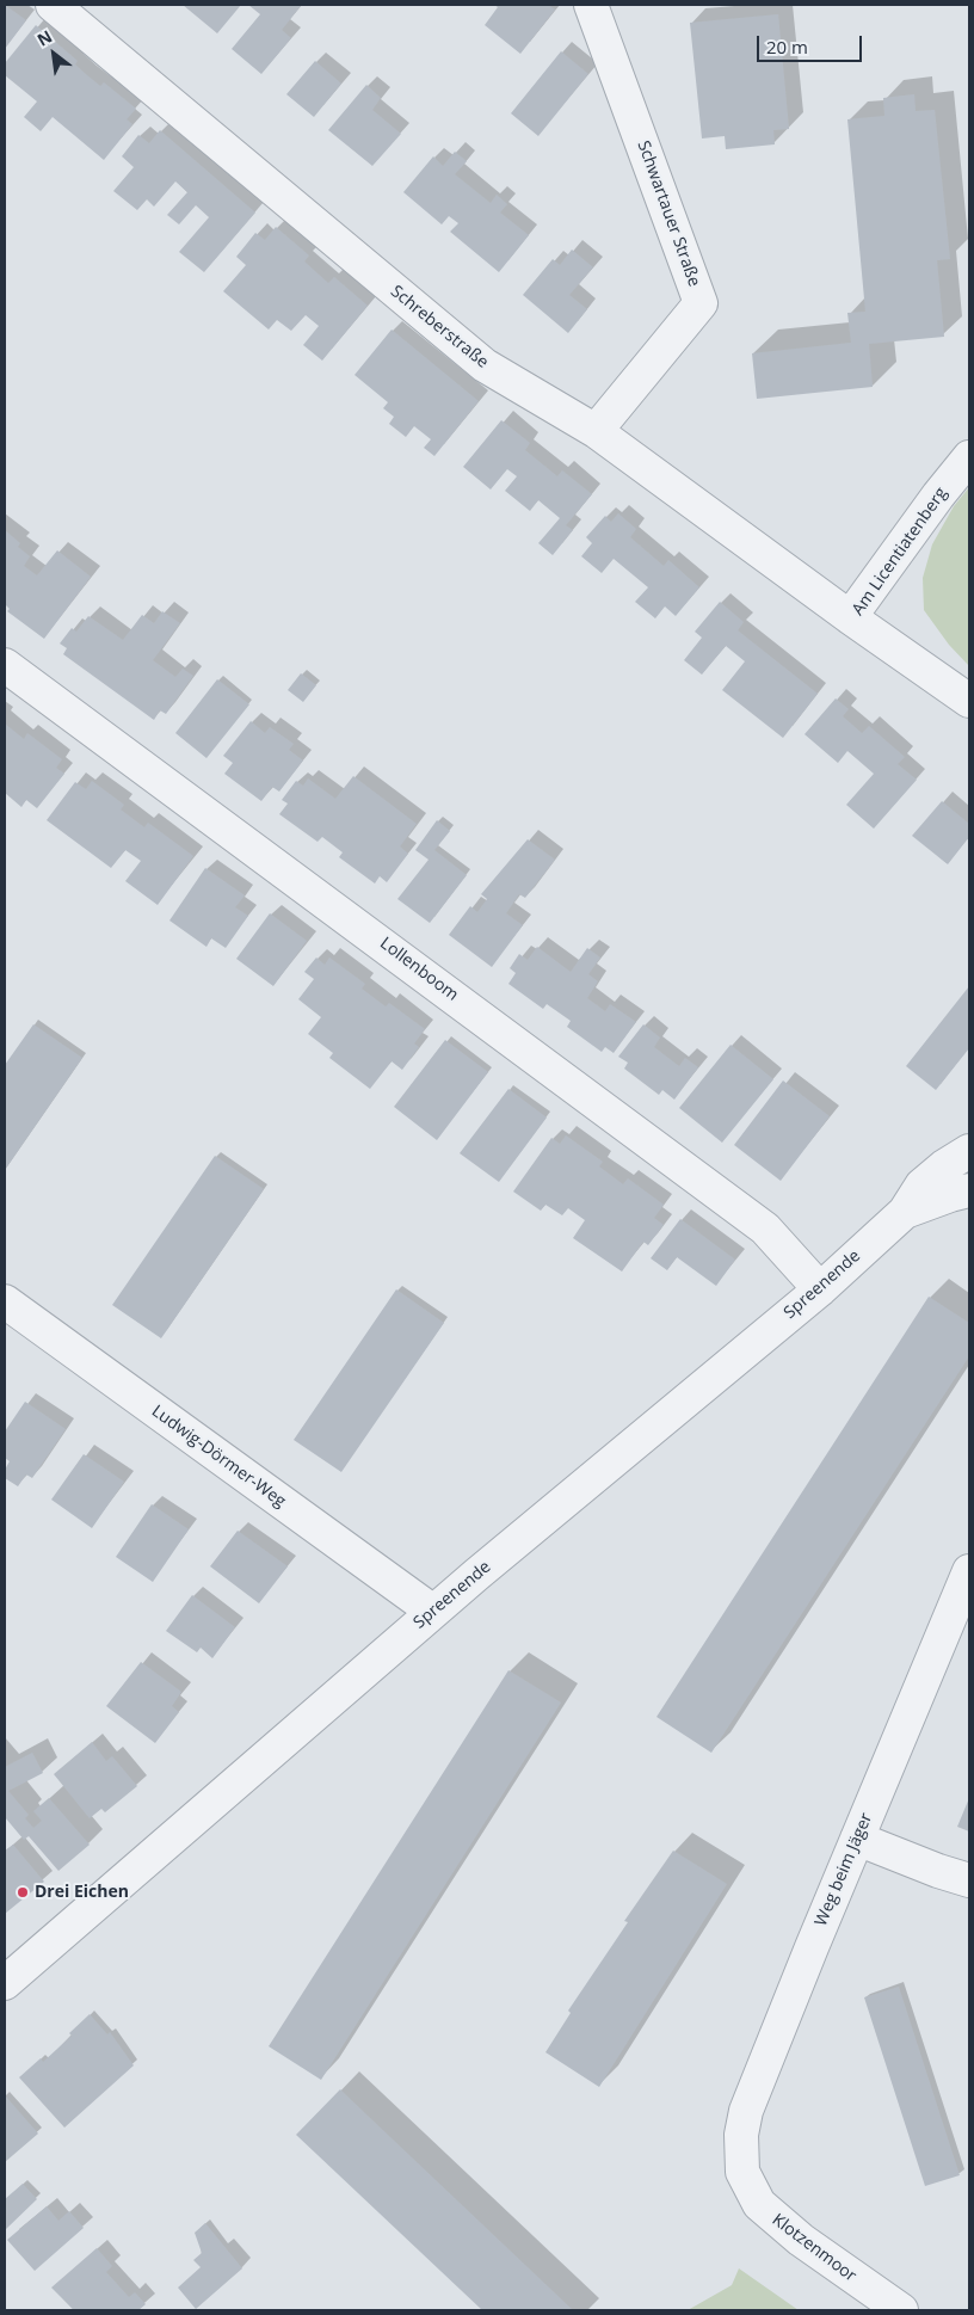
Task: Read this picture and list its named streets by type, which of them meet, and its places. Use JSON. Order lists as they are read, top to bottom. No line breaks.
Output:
{"streets":{"street":["Schwartauer Straße","Schreberstraße","Am Licentiatenberg","Lollenboom","Spreenende","Ludwig-Dörmer-Weg","Weg beim Jäger","Klotzenmoor"]},"crossings":[["Schwartauer Straße","Schreberstraße"],["Schreberstraße","Am Licentiatenberg"],["Lollenboom","Spreenende"],["Spreenende","Ludwig-Dörmer-Weg"],["Weg beim Jäger","Klotzenmoor"]],"places":["Drei Eichen"],"scale_bar":"20 m","north":"top left"}
